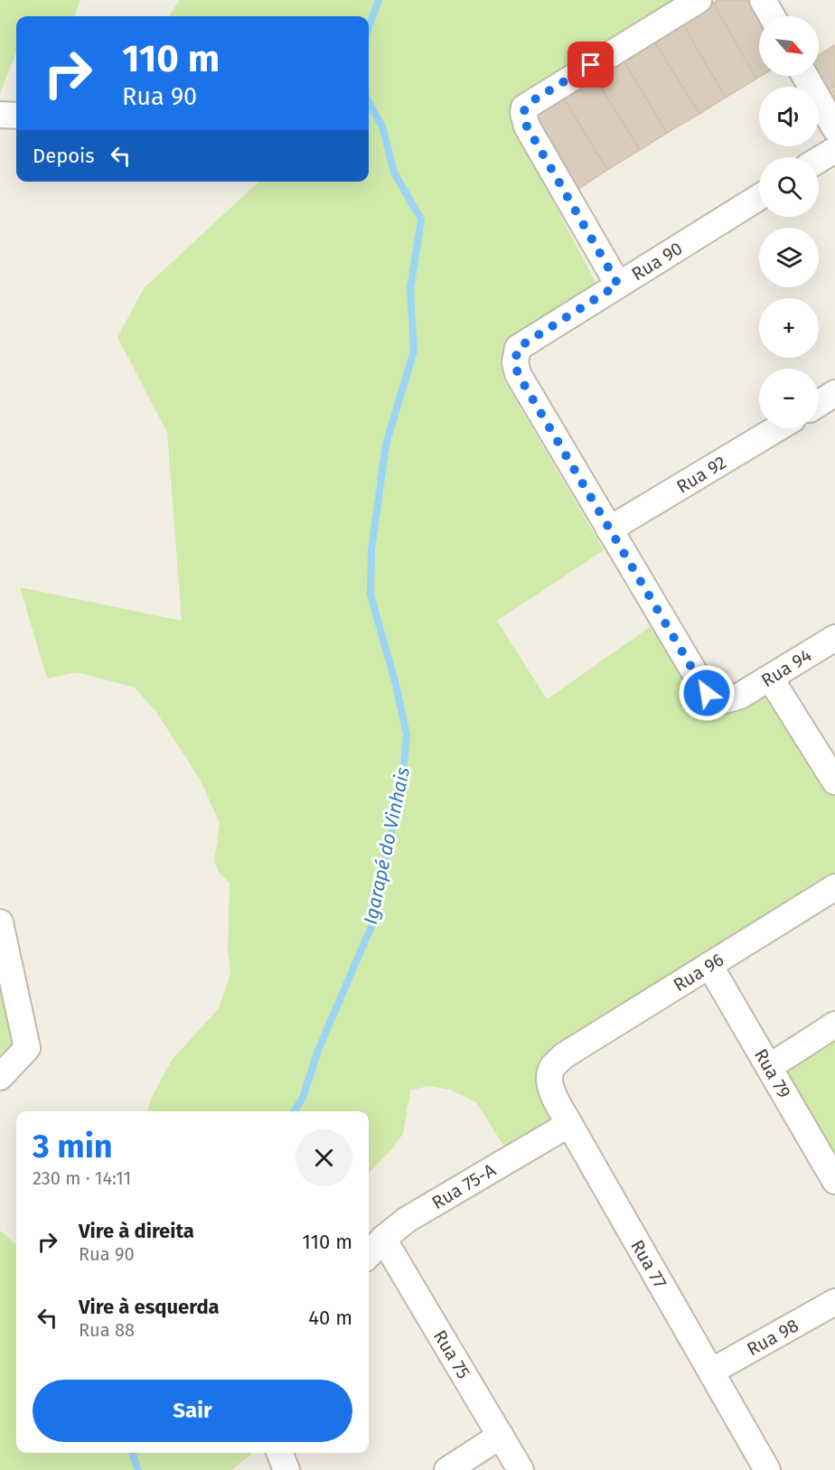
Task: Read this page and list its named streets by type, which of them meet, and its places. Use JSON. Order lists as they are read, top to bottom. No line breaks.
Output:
{"streets":{"street":["Rua 90","Rua 92","Rua 94","Rua 96","Rua 79","Rua 75-A","Rua 77","Rua 98","Rua 75"]},"crossings":[["Rua 90","Rua 92"],["Rua 90","Rua 94"],["Rua 92","Rua 94"],["Rua 96","Rua 79"],["Rua 96","Rua 77"],["Rua 75-A","Rua 77"],["Rua 75-A","Rua 75"],["Rua 77","Rua 98"]],"water":["Igarapé do Vinhais"],"north":"bottom right","page":{"map_buttons":["+","−"],"turn":["110 m","Rua 90"],"then":"Depois","heading":["3 min","230 m · 14:11"],"list":[{"name":"Vire à direita","note":"Rua 90","value":"110 m"},{"name":"Vire à esquerda","note":"Rua 88","value":"40 m"}],"buttons":"Sair"}}
